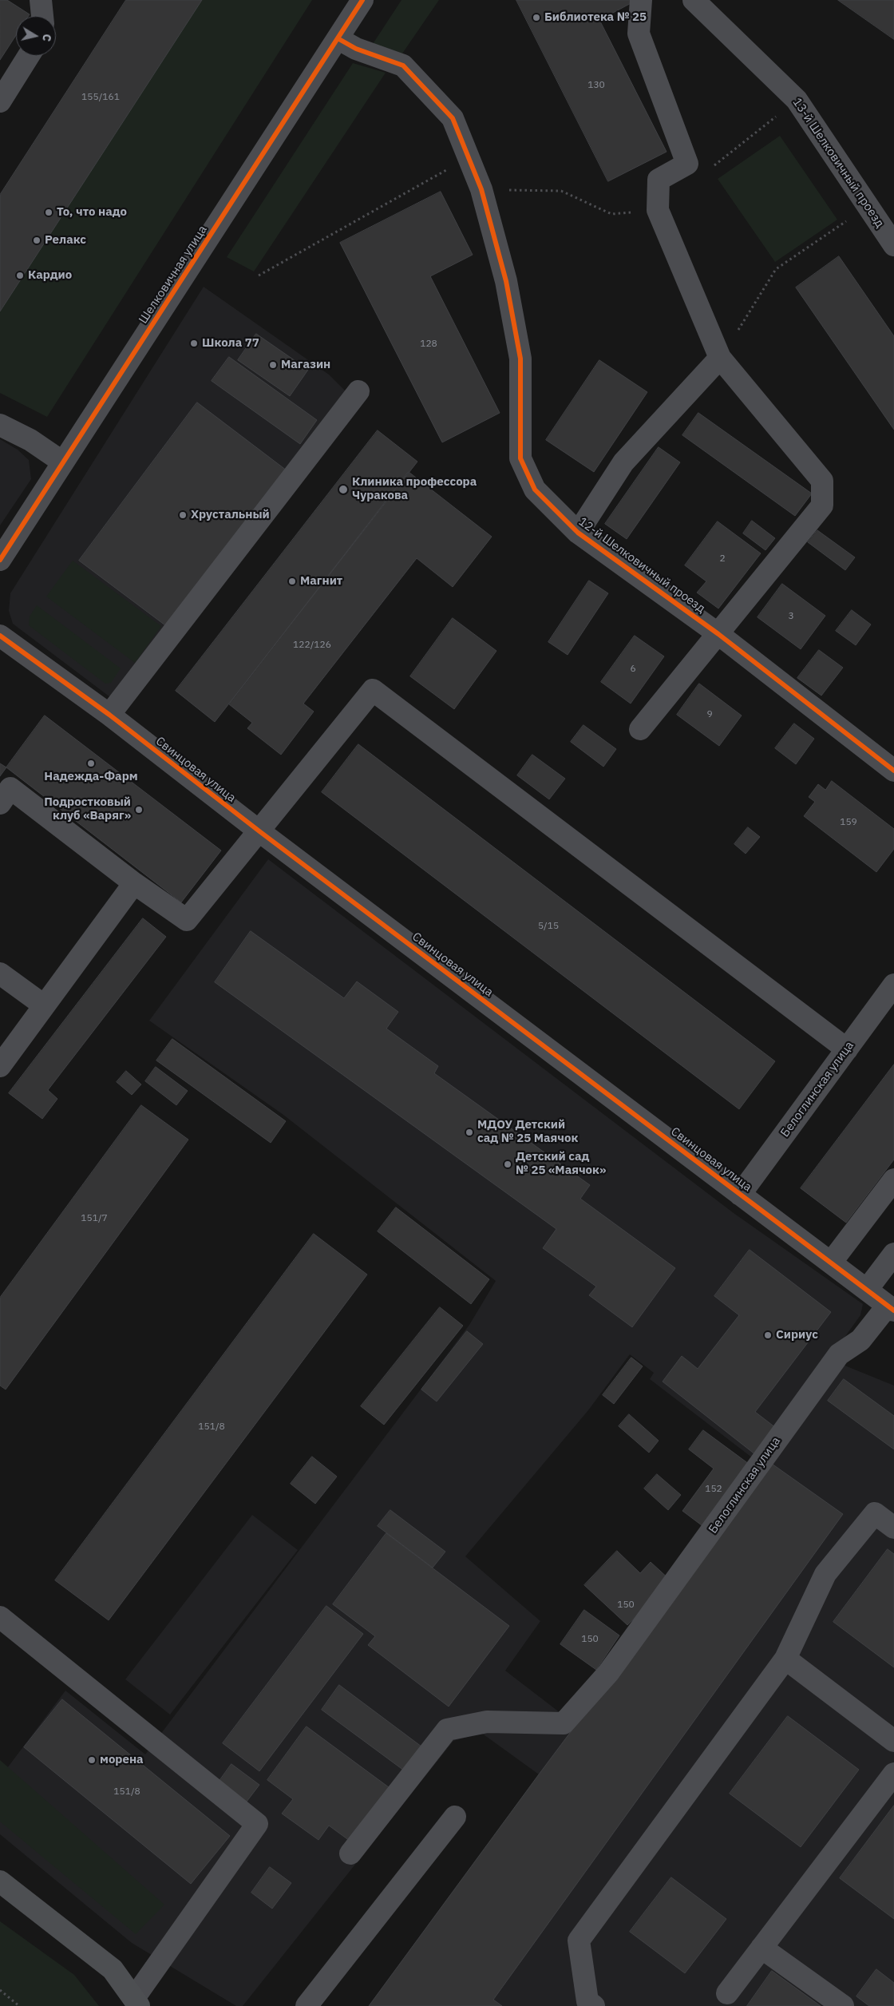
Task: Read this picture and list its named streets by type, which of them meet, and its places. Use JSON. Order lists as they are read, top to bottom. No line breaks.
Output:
{"streets":{"street":["13-й Шелковичный проезд","Шелковичная улица","12-й Шелковичный проезд","Свинцовая улица","Белоглинская улица"]},"crossings":[["Шелковичная улица","12-й Шелковичный проезд"],["Свинцовая улица","Белоглинская улица"]],"places":["Библиотека № 25","То, что надо","Релакс","Кардио","Школа 77","Магазин","Клиника профессора Чуракова","Хрустальный","Магнит","Надежда-Фарм","Подростковый клуб «Варяг»","МДОУ Детский сад № 25 Маячок","Детский сад № 25 «Маячок»","Сириус","морена"],"house_numbers":["130","155/161","128","2","3","122/126","6","9","159","5/15","151/7","151/8","152","150","150","151/8"],"north":"right"}
